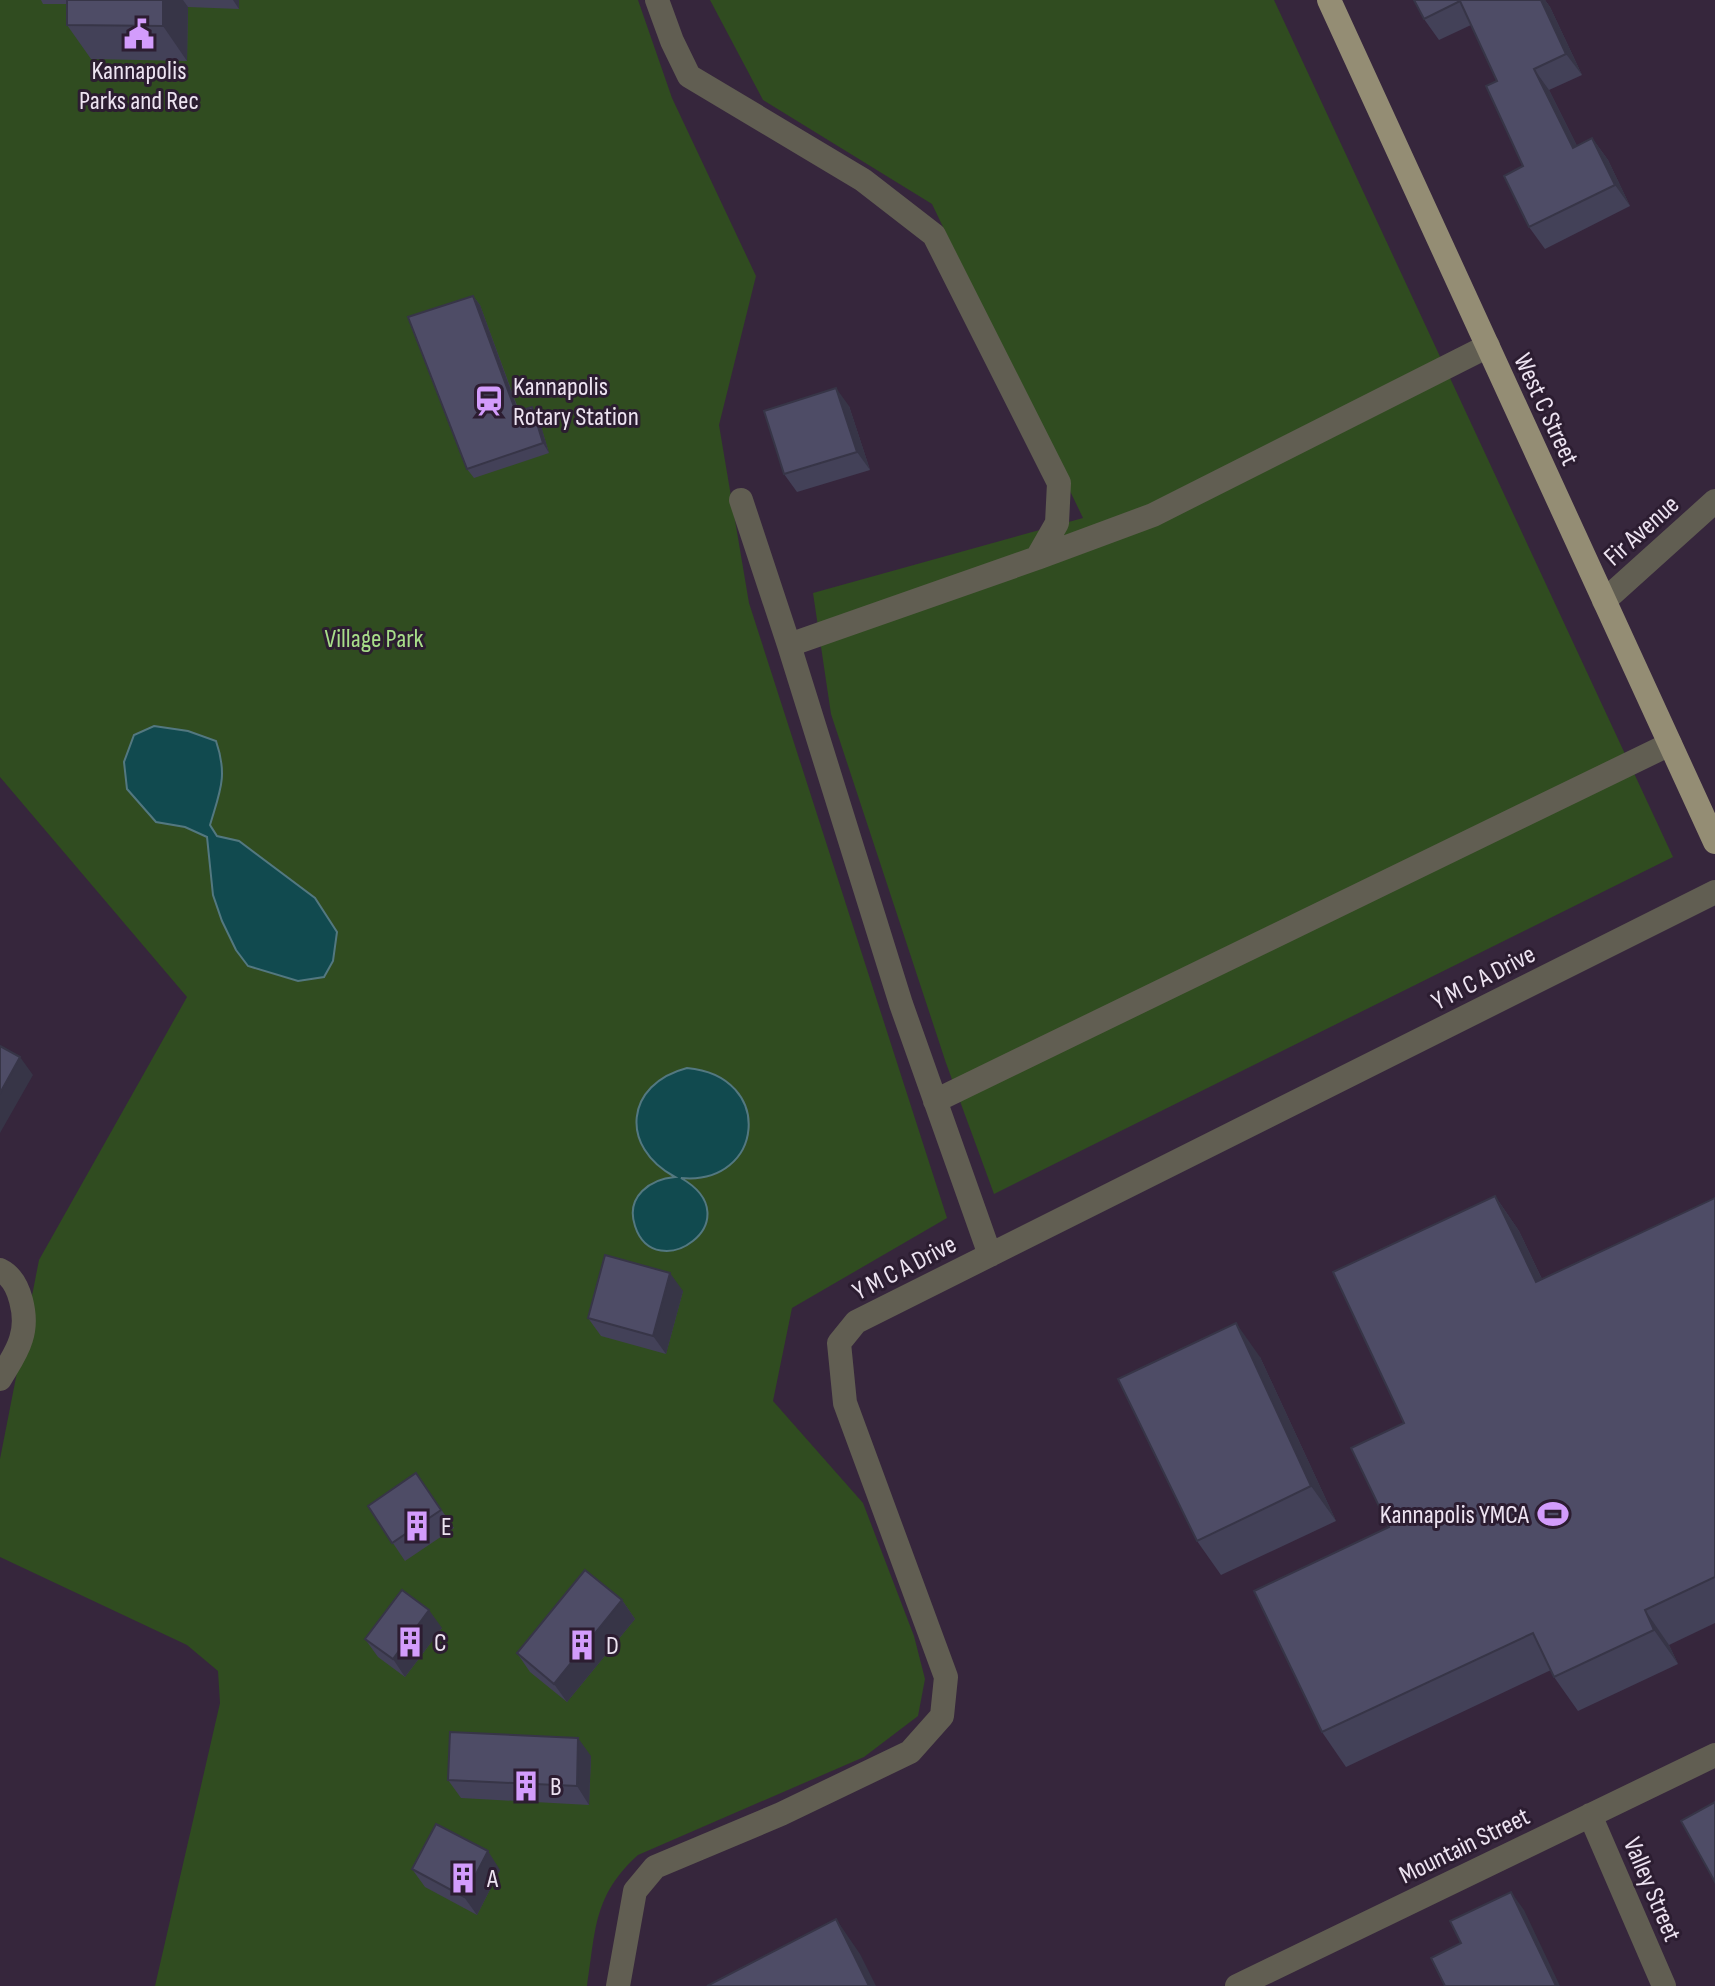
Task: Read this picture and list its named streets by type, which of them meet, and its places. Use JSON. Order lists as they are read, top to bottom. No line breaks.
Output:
{"streets":{"main road":["West C Street"],"street":["Fir Avenue","Y M C A Drive","Mountain Street","Valley Street"]},"crossings":[["West C Street","Fir Avenue"],["Mountain Street","Valley Street"]],"parks":["Village Park"],"places":{"public building":["Kannapolis Parks and Rec"],"station":["Kannapolis Rotary Station"],"sports":["Kannapolis YMCA"],"building":["E","C","D","B","A"]}}
